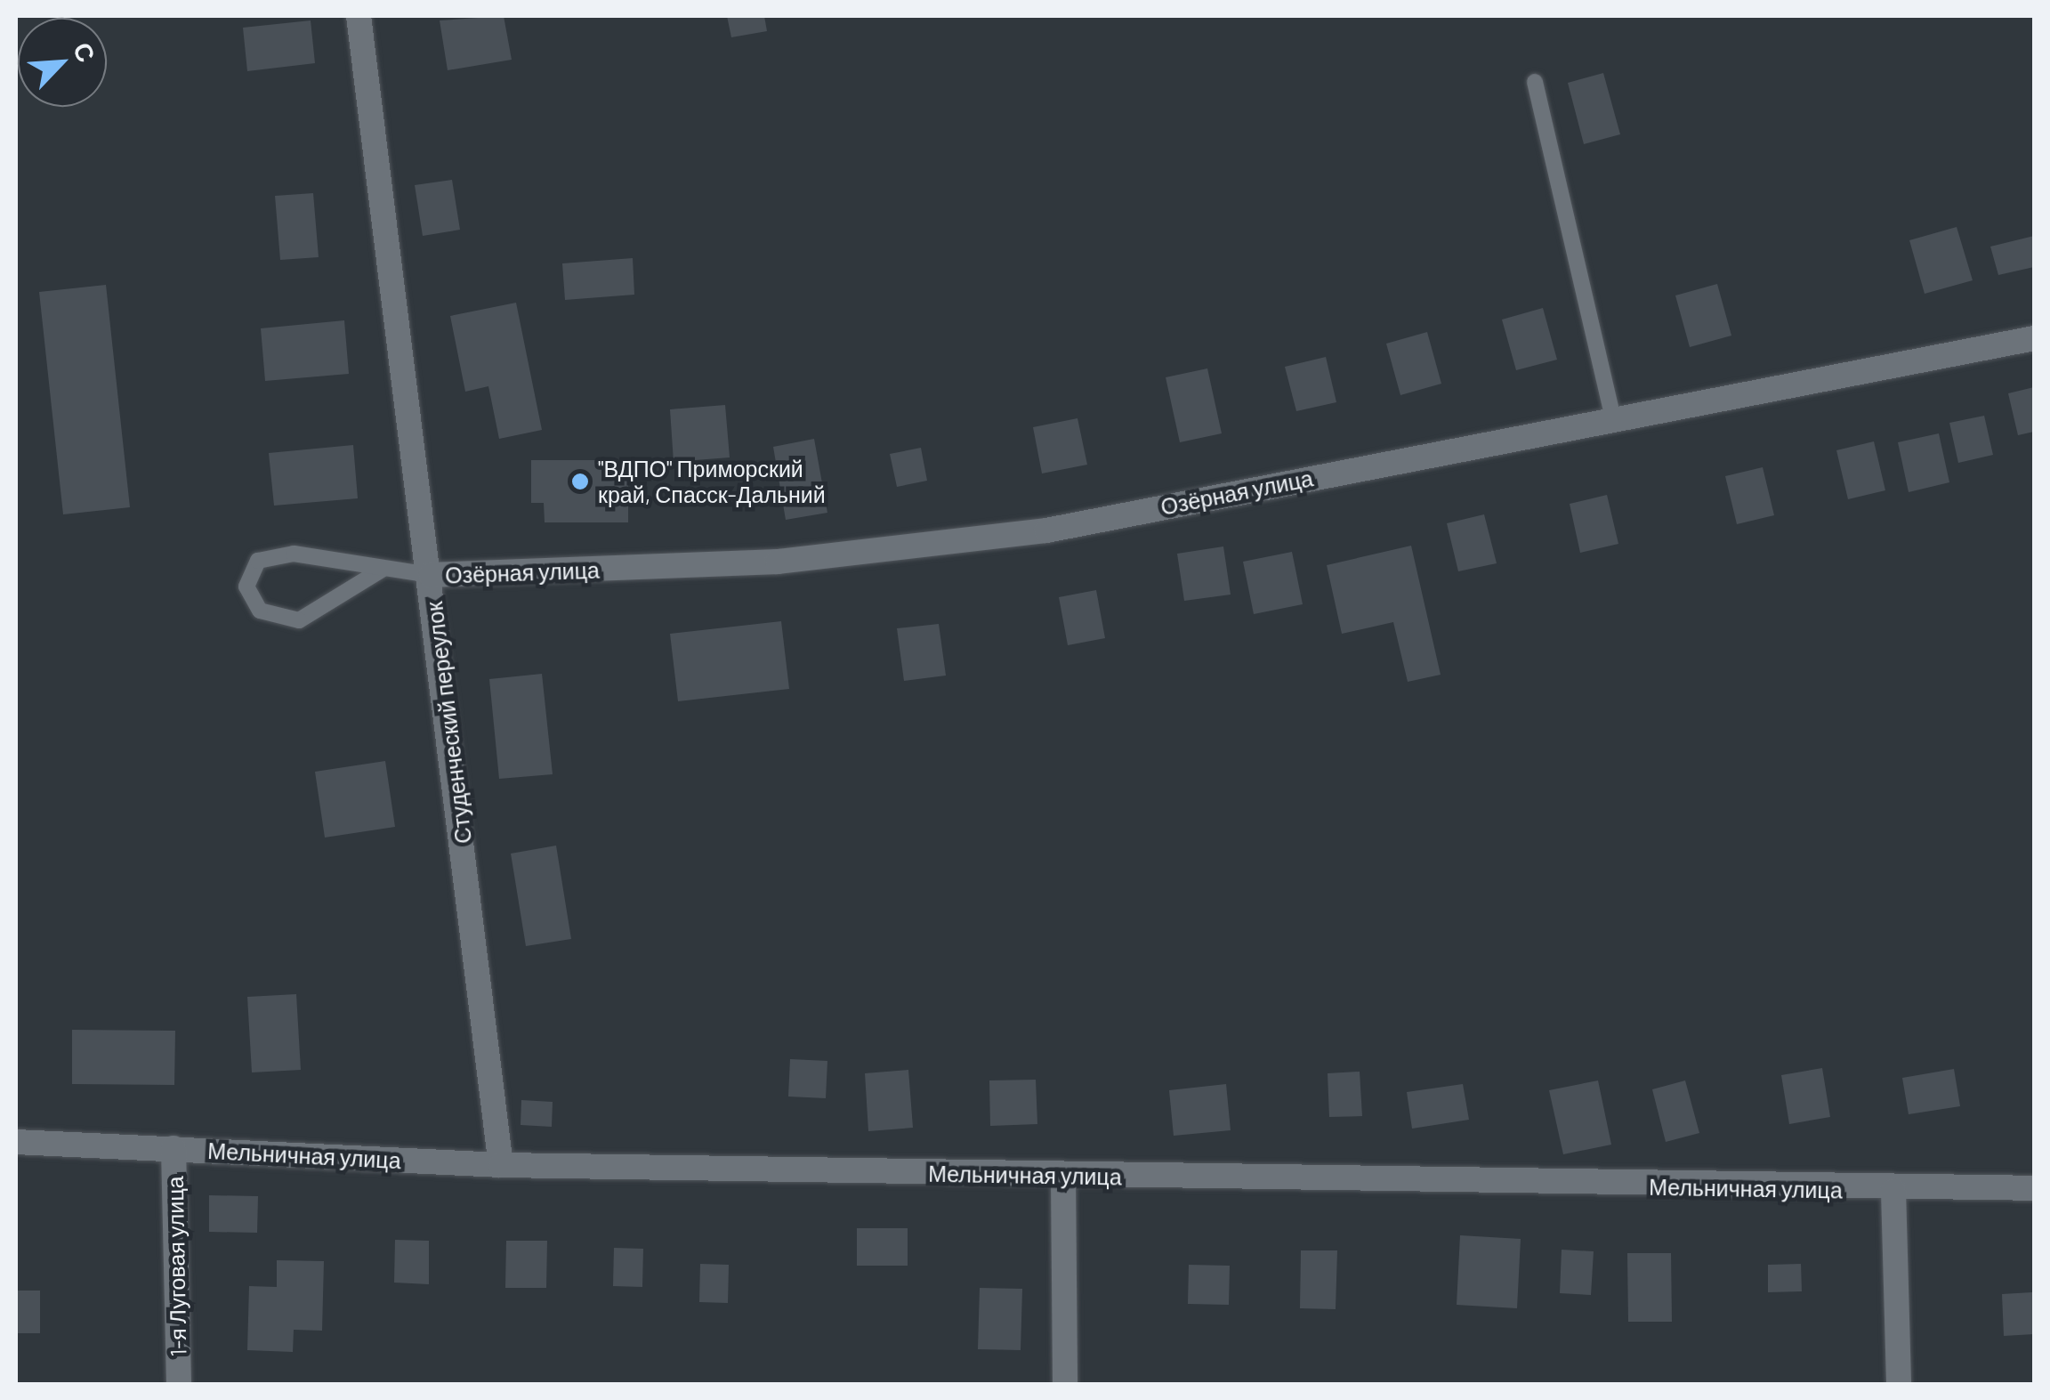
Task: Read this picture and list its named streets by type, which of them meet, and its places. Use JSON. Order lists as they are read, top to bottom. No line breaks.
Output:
{"streets":{"street":["Озёрная улица","Студенческий переулок","Мельничная улица","1-я Луговая улица"]},"crossings":[["Озёрная улица","Студенческий переулок"],["Студенческий переулок","Мельничная улица"],["Мельничная улица","1-я Луговая улица"]],"places":["\"ВДПО\" Приморский край, Спасск-Дальний"],"north":"top right"}
